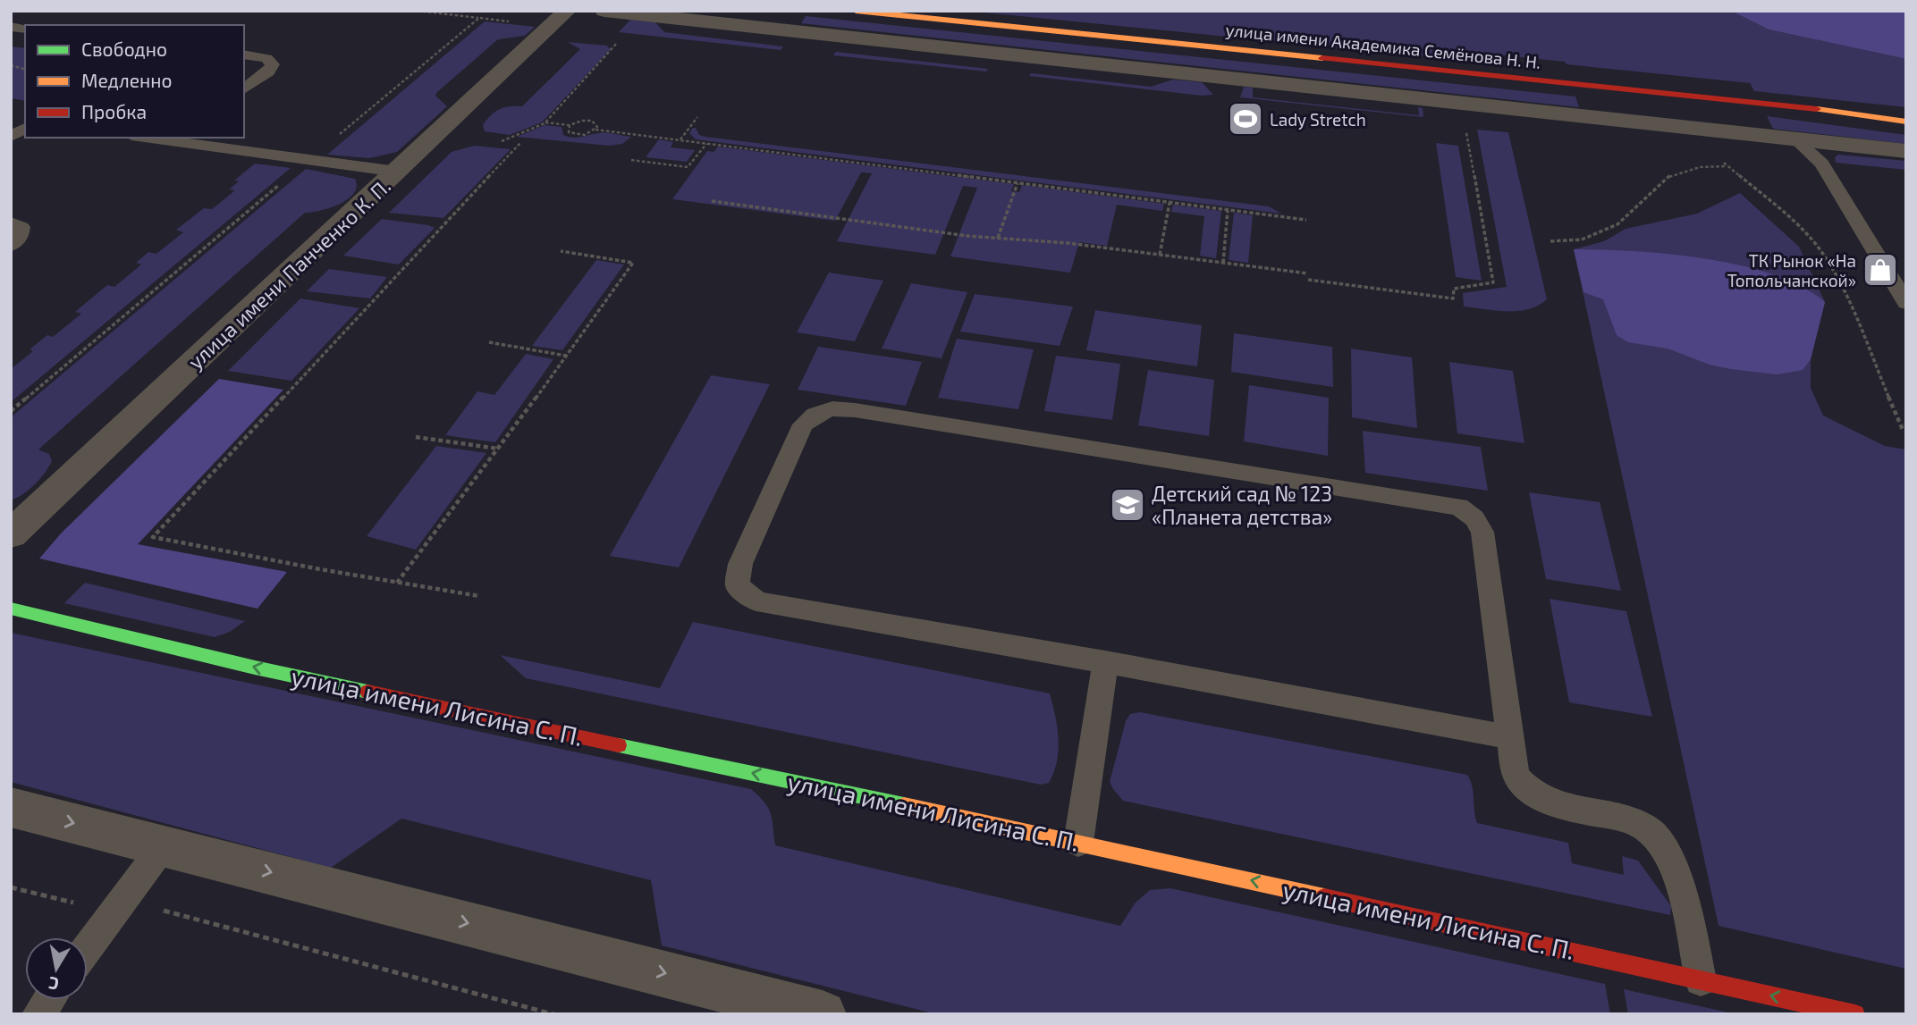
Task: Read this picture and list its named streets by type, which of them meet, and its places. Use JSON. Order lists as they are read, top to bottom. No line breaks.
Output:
{"streets":{"main road":["улица имени Академика Семёнова Н. Н.","улица имени Лисина С. П."],"street":["улица имени Панченко К. П."]},"one_way":["улица имени Лисина С. П."],"places":{"sports":["Lady Stretch"],"shop":["ТК Рынок «На Топольчанской»"],"school or university":["Детский сад № 123 «Планета детства»"]},"legend":["Свободно","Медленно","Пробка"],"north":"bottom"}
